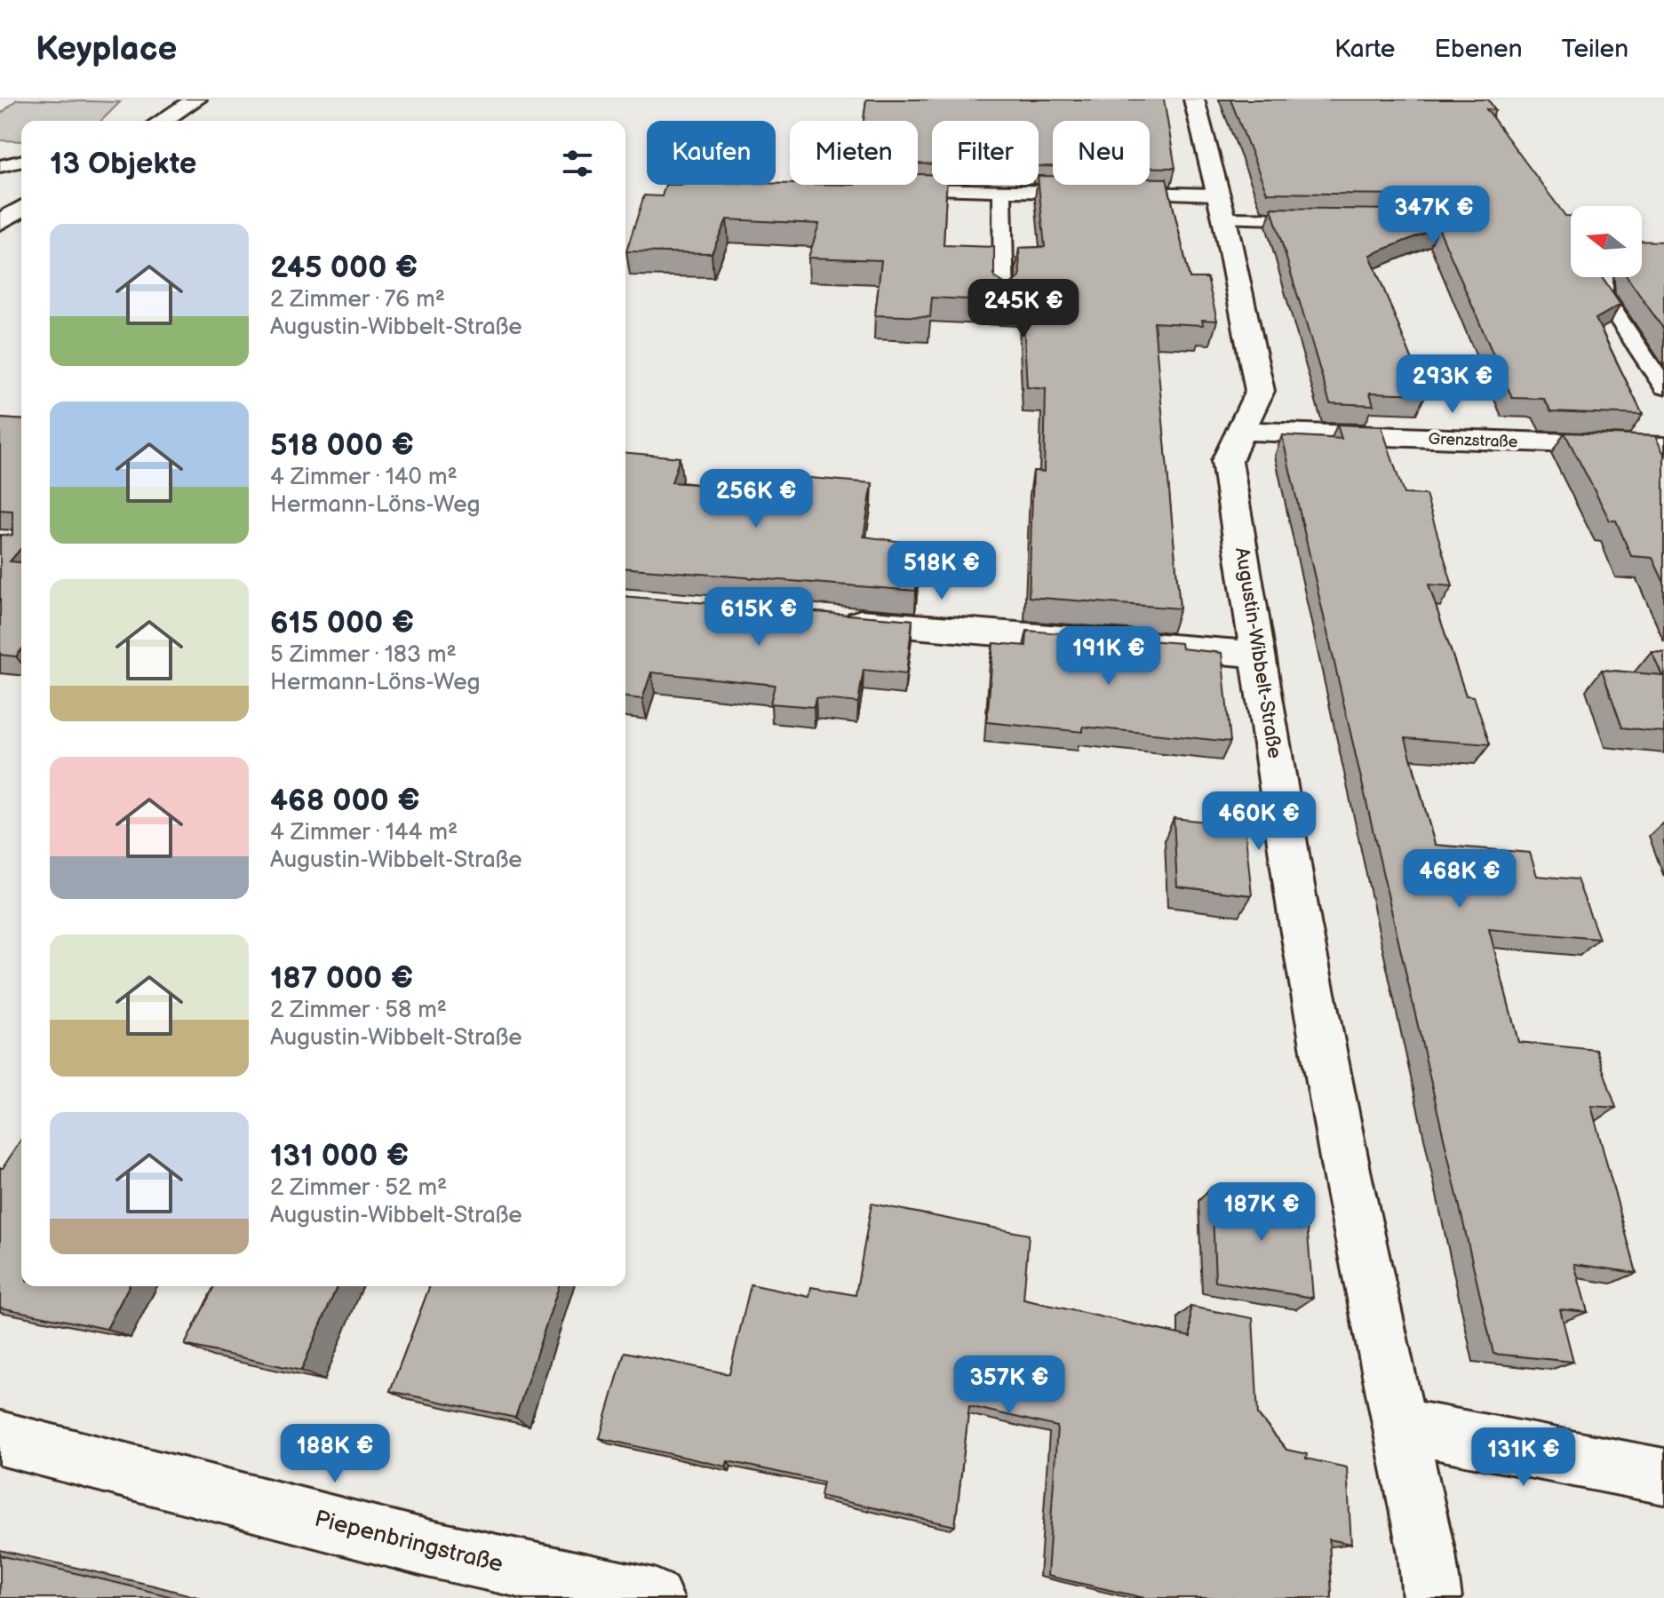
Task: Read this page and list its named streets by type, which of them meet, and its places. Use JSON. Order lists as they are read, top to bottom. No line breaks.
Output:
{"streets":{"street":["Grenzstraße","Augustin-Wibbelt-Straße","Piepenbringstraße"]},"crossings":[["Grenzstraße","Augustin-Wibbelt-Straße"]],"north":"left","page":{"header":"Keyplace","nav":["Karte","Ebenen","Teilen"],"chip":["Kaufen","Mieten","Filter","Neu"],"heading":"13 Objekte","price":["347K €","245K €","293K €","256K €","518K €","615K €","191K €","460K €","468K €","187K €","357K €","188K €","131K €"],"list":[{"name":"245 000 €","note":"2 Zimmer · 76 m² · Augustin-Wibbelt-Straße"},{"name":"518 000 €","note":"4 Zimmer · 140 m² · Hermann-Löns-Weg"},{"name":"615 000 €","note":"5 Zimmer · 183 m² · Hermann-Löns-Weg"},{"name":"468 000 €","note":"4 Zimmer · 144 m² · Augustin-Wibbelt-Straße"},{"name":"187 000 €","note":"2 Zimmer · 58 m² · Augustin-Wibbelt-Straße"},{"name":"131 000 €","note":"2 Zimmer · 52 m² · Augustin-Wibbelt-Straße"}]}}
